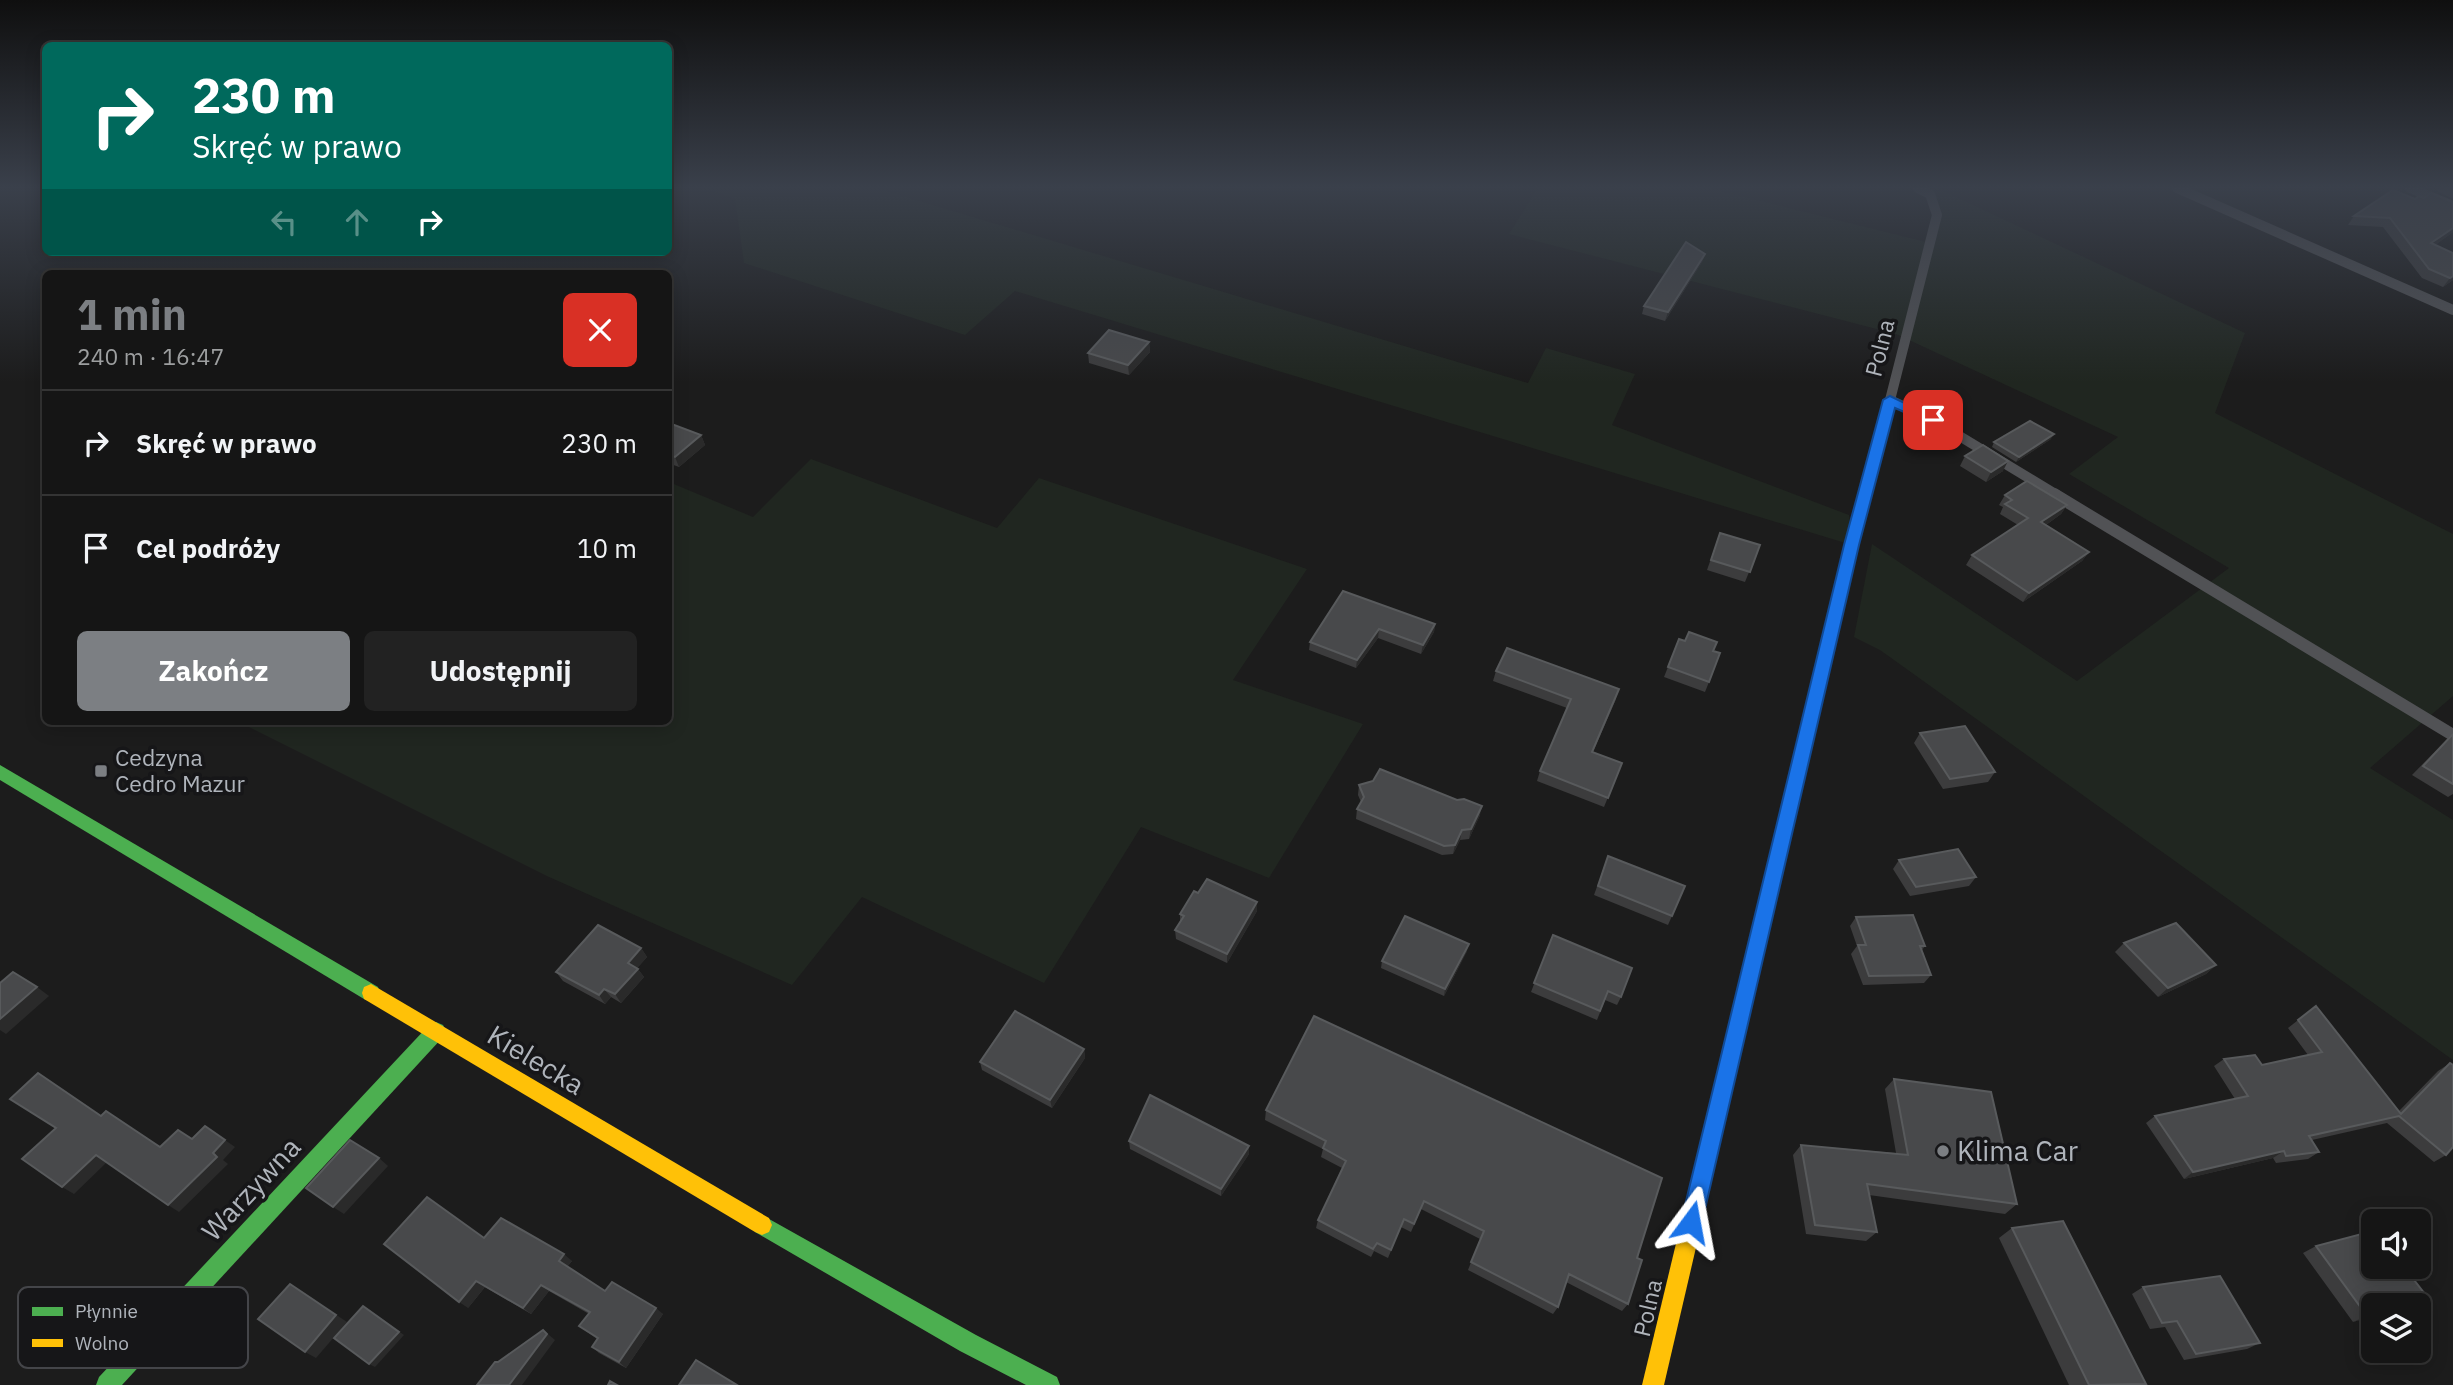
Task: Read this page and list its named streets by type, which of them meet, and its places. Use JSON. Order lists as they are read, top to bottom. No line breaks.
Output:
{"streets":{"street":["Polna","Kielecka","Warzywna"]},"crossings":[["Kielecka","Warzywna"]],"places":{"transit":["Cedzyna Cedro Mazur"],"other":["Klima Car"]},"legend":["Płynnie","Wolno"],"page":{"turn":["230 m","Skręć w prawo"],"heading":["1 min","240 m · 16:47"],"list":[{"name":"Skręć w prawo","value":"230 m"},{"name":"Cel podróży","value":"10 m"}],"buttons":["Zakończ","Udostępnij"]}}
